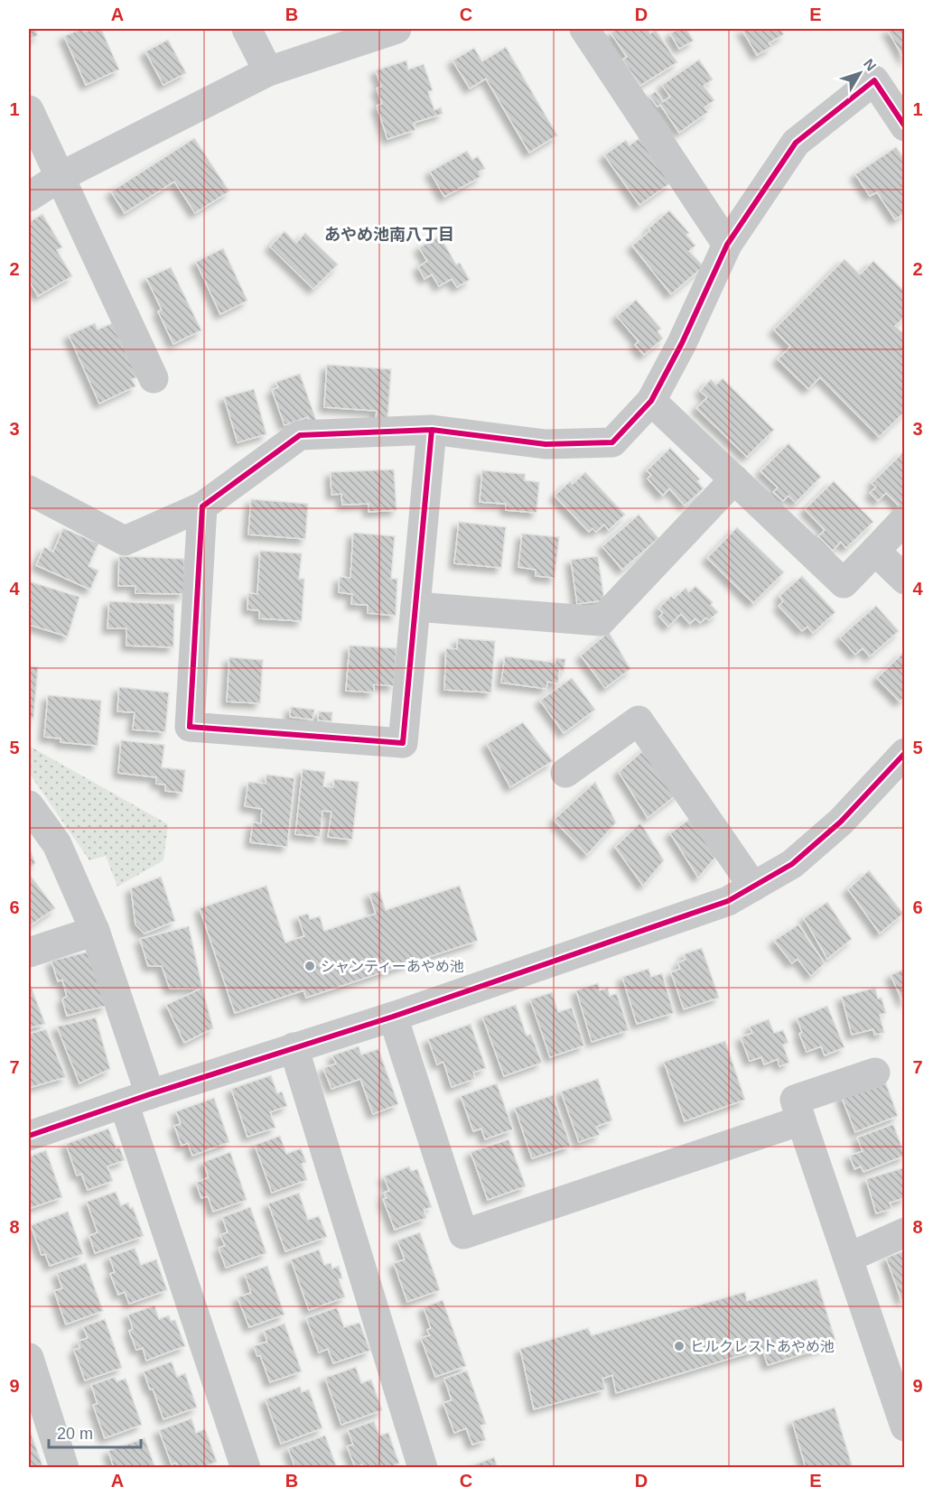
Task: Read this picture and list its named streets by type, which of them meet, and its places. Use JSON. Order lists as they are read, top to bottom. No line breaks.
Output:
{"districts":["あやめ池南八丁目"],"places":["シャンティーあやめ池","ヒルクレストあやめ池"],"scale_bar":"20 m","north":"top right","grid":{"columns":["A","B","C","D","E"],"rows":["1","2","3","4","5","6","7","8","9"]}}
